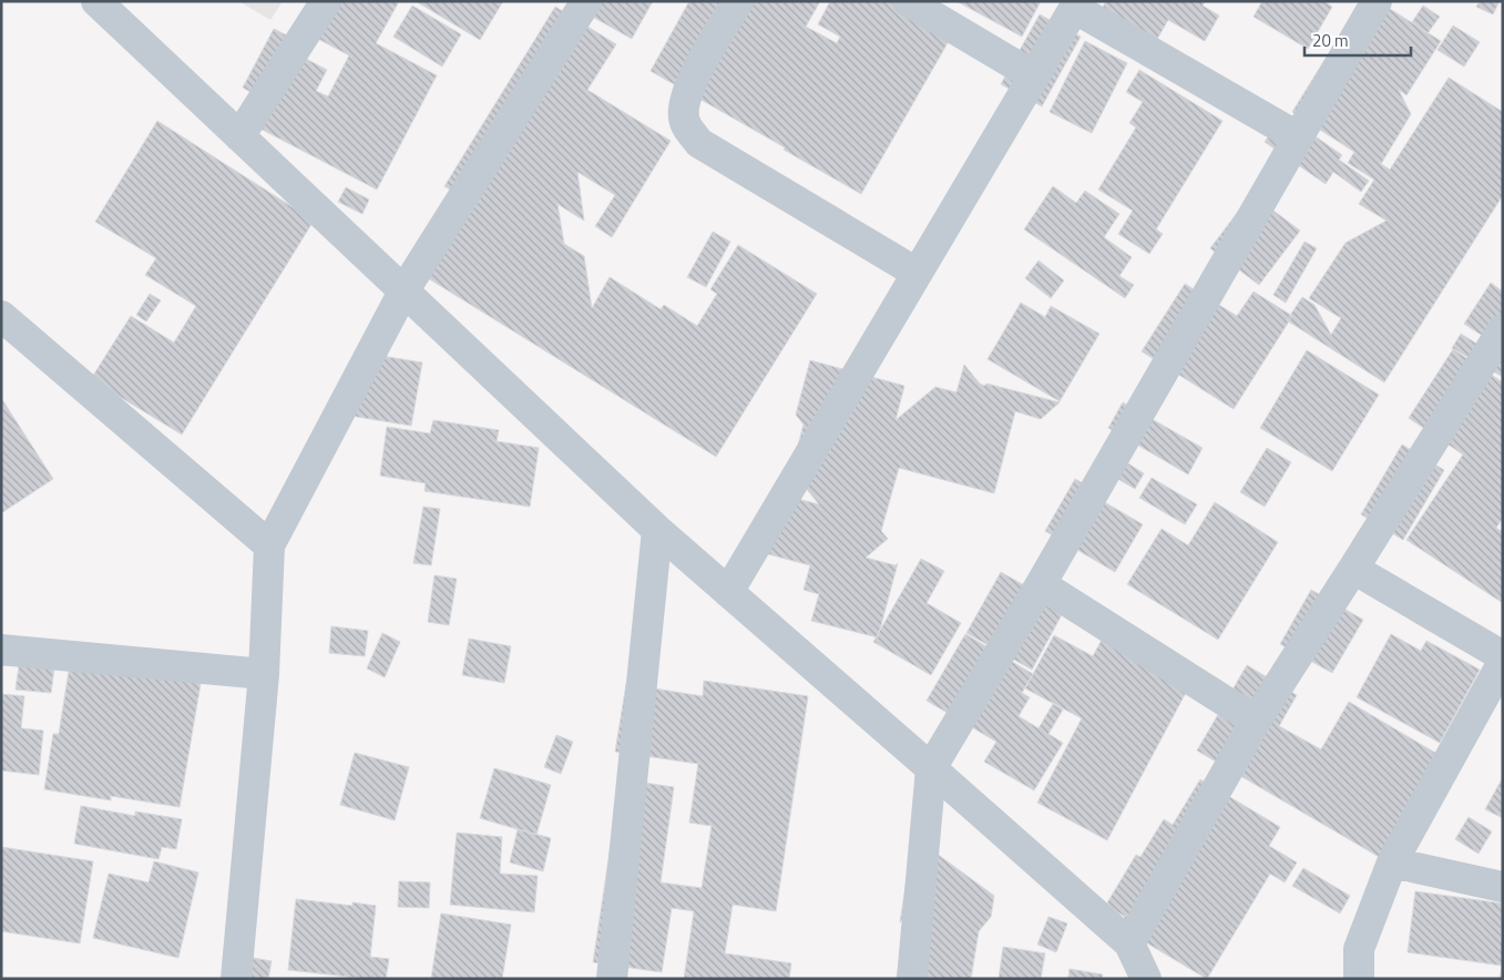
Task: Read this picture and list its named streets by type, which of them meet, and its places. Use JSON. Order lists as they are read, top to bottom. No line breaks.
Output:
{"scale_bar":"20 m"}
